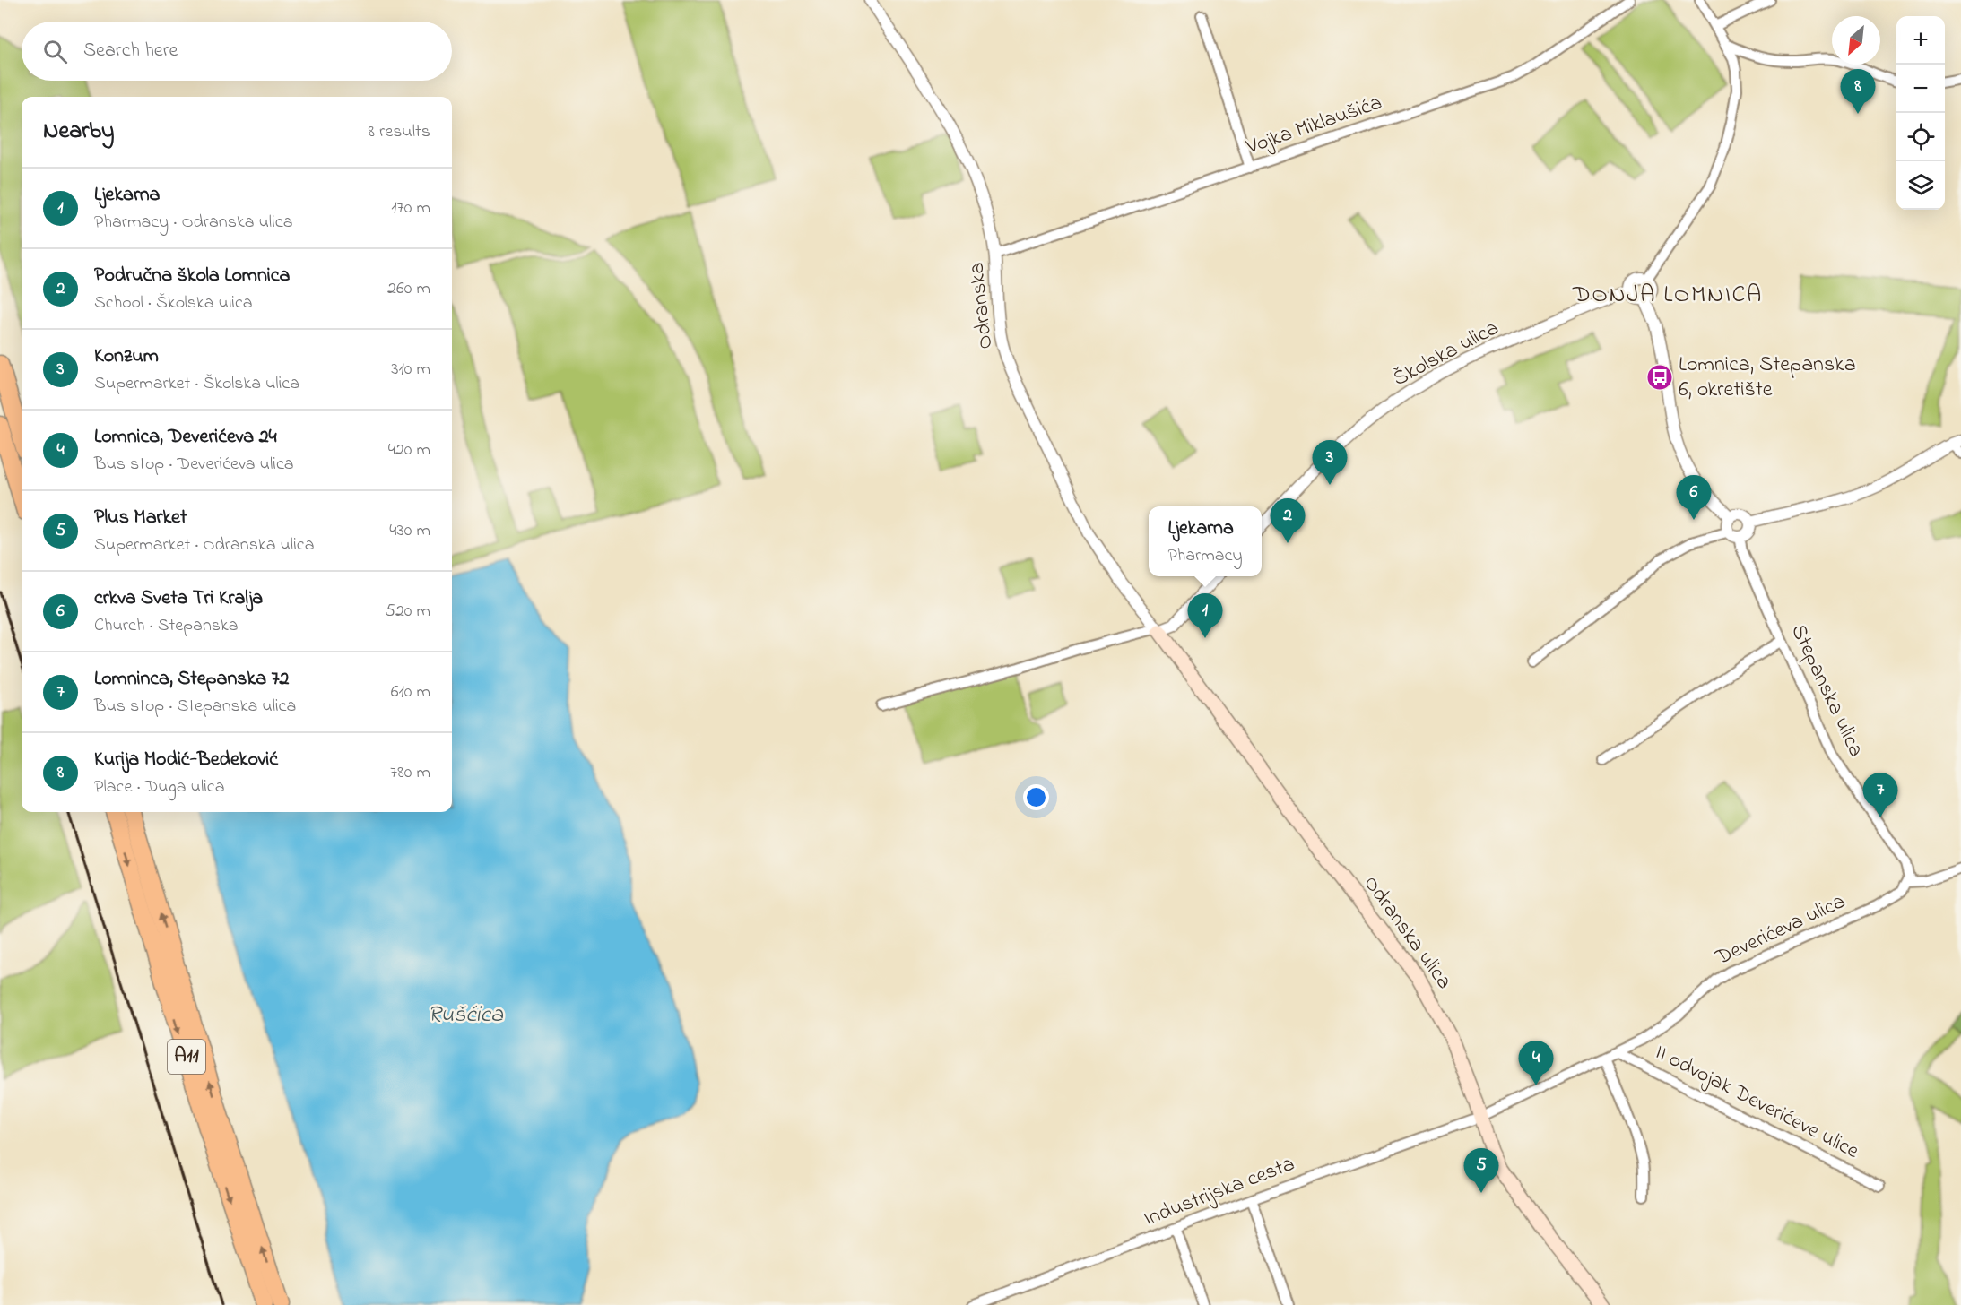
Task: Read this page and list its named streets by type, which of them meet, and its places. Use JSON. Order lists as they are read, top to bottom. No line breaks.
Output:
{"streets":{"highway":["A11"],"main road":["Odranska ulica"],"street":["Vojka Miklaušića","Odranska","Školska ulica","Stepanska ulica","Deverićeva ulica","II odvojak Deverićeve ulice","Industrijska cesta"]},"crossings":[["Vojka Miklaušića","Odranska"],["Odranska","Odranska ulica"],["Stepanska ulica","Deverićeva ulica"],["Deverićeva ulica","Odranska ulica"],["Deverićeva ulica","II odvojak Deverićeve ulice"],["Deverićeva ulica","Industrijska cesta"],["Odranska ulica","Industrijska cesta"]],"districts":["DONJA LOMNICA"],"water":["Rušćica"],"places":{"bus stop":["Lomnica, Stepanska 6, okretište"]},"north":"bottom left","page":{"map_buttons":["+","−"],"search":"Search here","pins":["8","3","6","2","1","7","4","5"],"heading":["Nearby","8 results"],"list":[{"mark":"1","name":"Ljekarna","note":"Pharmacy · Odranska ulica","value":"170 m"},{"mark":"2","name":"Područna škola Lomnica","note":"School · Školska ulica","value":"260 m"},{"mark":"3","name":"Konzum","note":"Supermarket · Školska ulica","value":"310 m"},{"mark":"4","name":"Lomnica, Deverićeva 24","note":"Bus stop · Deverićeva ulica","value":"420 m"},{"mark":"5","name":"Plus Market","note":"Supermarket · Odranska ulica","value":"430 m"},{"mark":"6","name":"crkva Sveta Tri Kralja","note":"Church · Stepanska","value":"520 m"},{"mark":"7","name":"Lomninca, Stepanska 72","note":"Bus stop · Stepanska ulica","value":"610 m"},{"mark":"8","name":"Kurija Modić-Bedeković","note":"Place · Duga ulica","value":"780 m"}],"popup":["Ljekarna","Pharmacy"]}}
